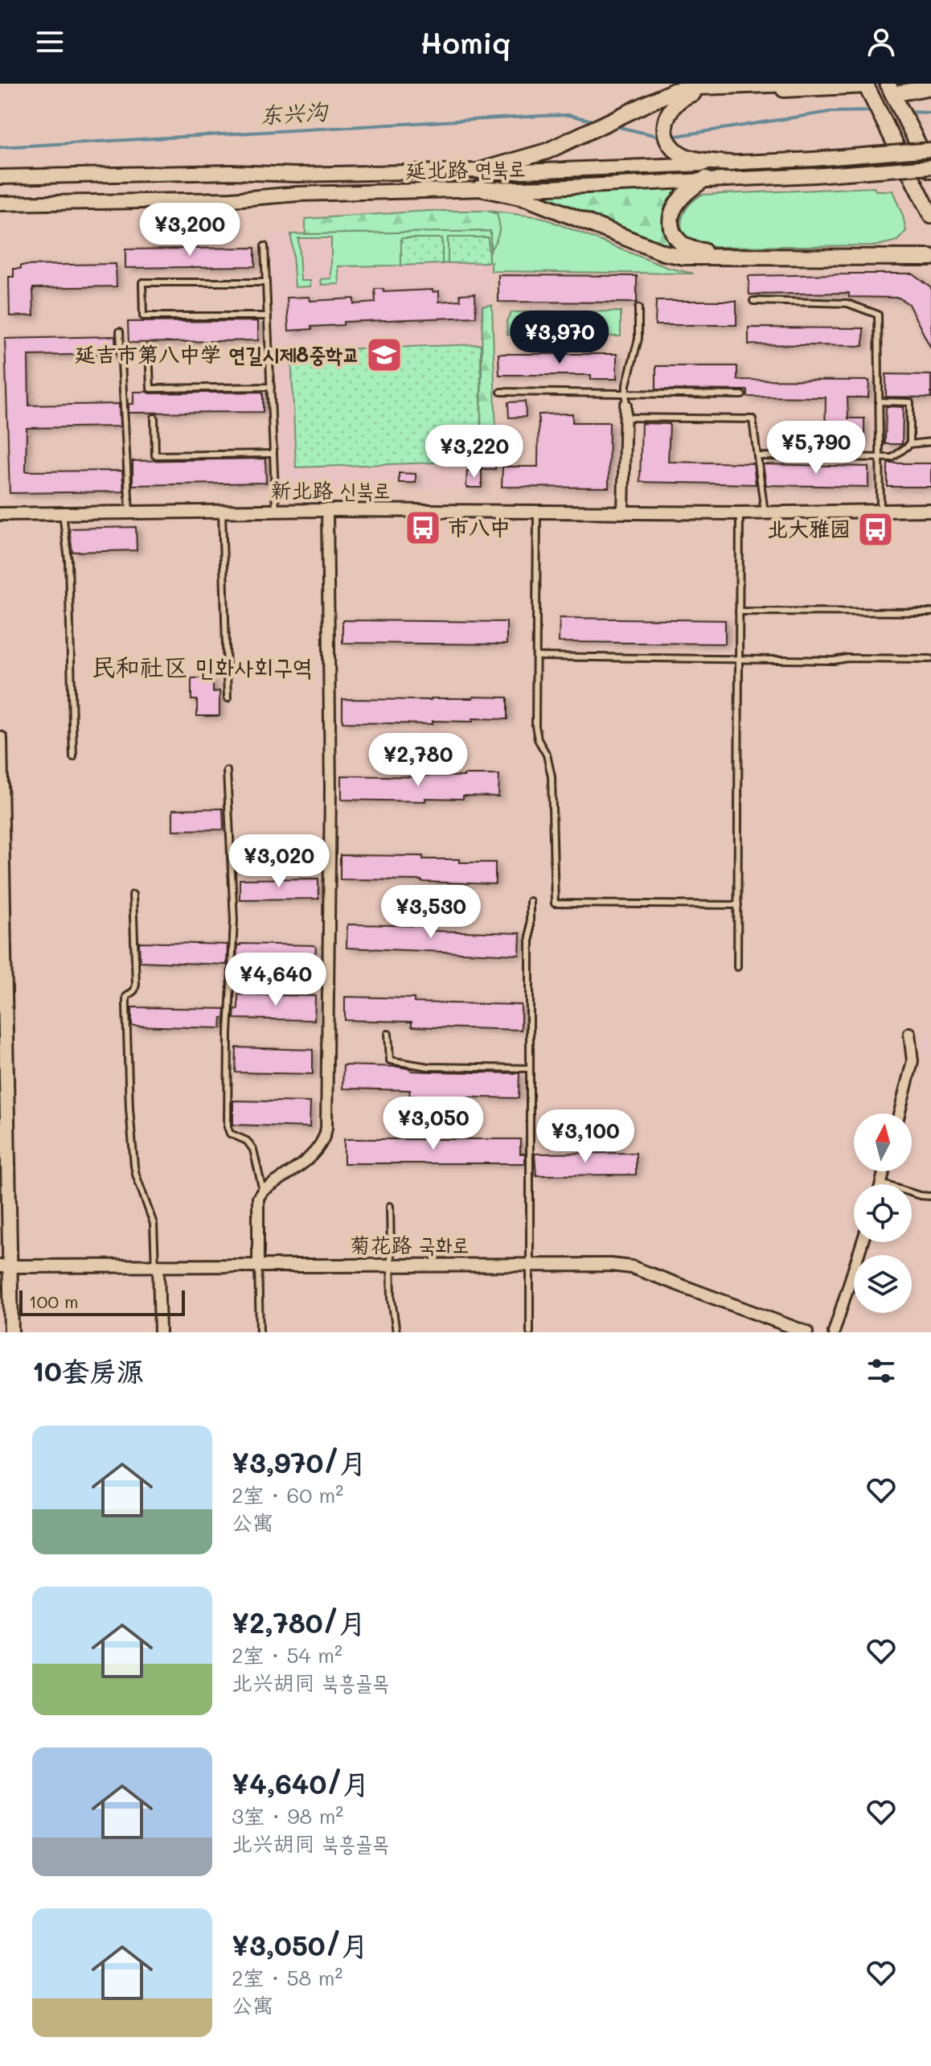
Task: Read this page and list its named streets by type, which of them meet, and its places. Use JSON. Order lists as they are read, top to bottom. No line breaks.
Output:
{"streets":{"main road":["延北路 연북로"],"street":["新北路 신북로","菊花路 국화로"]},"districts":["民和社区 민화사회구역"],"water":["东兴沟"],"places":{"school or university":["延吉市第八中学 연길시제8중학교"],"bus stop":["市八中","北大雅园"]},"scale_bar":"100 m","north":"top","page":{"header":"Homiq","price":["¥3,200","¥3,970","¥5,790","¥3,220","¥2,780","¥3,020","¥3,530","¥4,640","¥3,050","¥3,100"],"scale":"100 m","heading":"10套房源","list":[{"name":"¥3,970/月","note":"2室 · 60 m² · 公寓"},{"name":"¥2,780/月","note":"2室 · 54 m² · 北兴胡同 북흥골목"},{"name":"¥4,640/月","note":"3室 · 98 m² · 北兴胡同 북흥골목"},{"name":"¥3,050/月","note":"2室 · 58 m² · 公寓"}]}}
